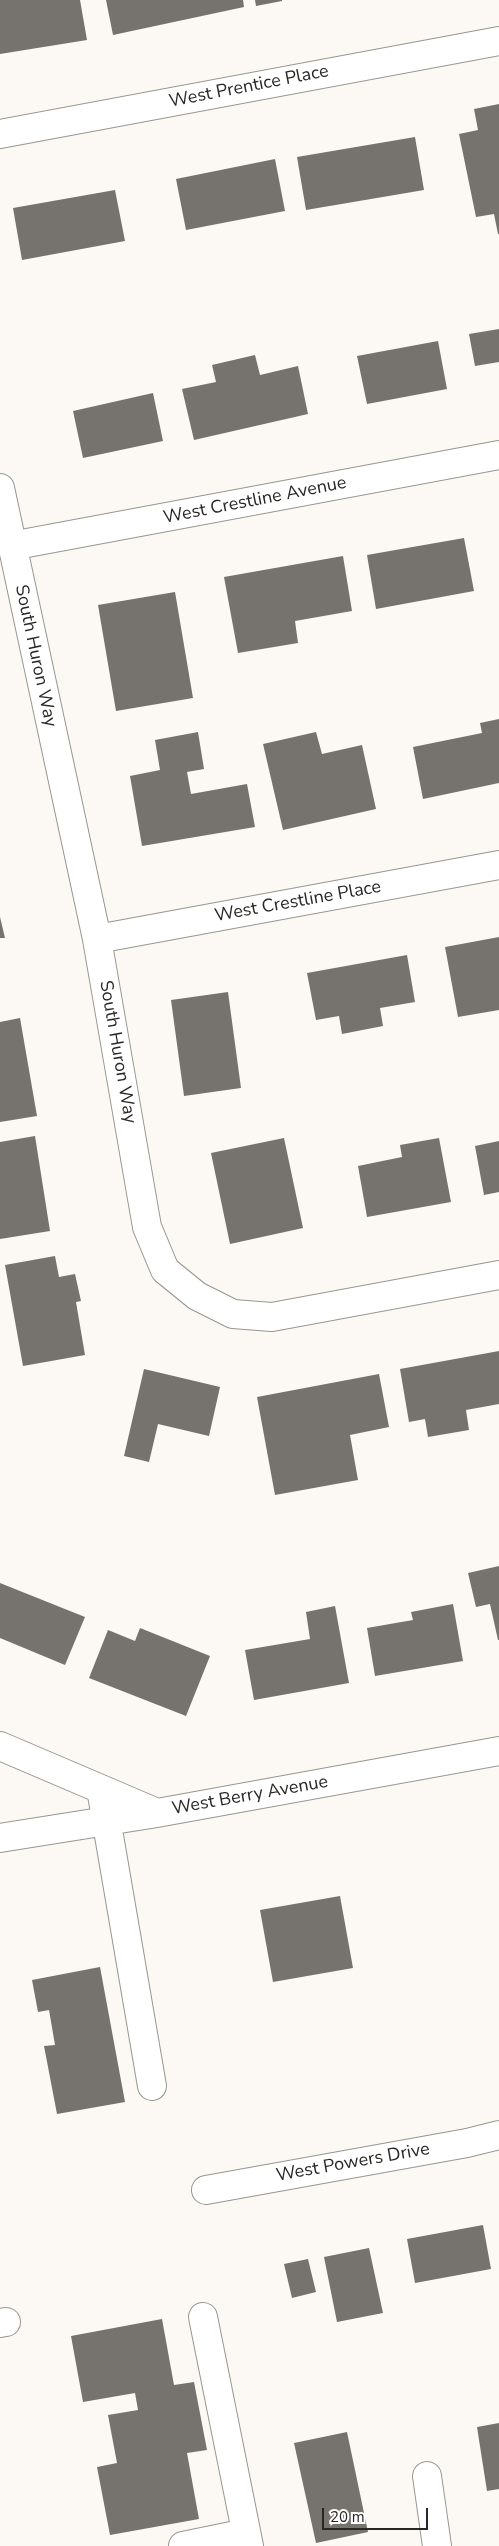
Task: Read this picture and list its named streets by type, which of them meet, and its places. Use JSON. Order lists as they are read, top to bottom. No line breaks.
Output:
{"streets":{"street":["West Prentice Place","West Crestline Avenue","South Huron Way","West Crestline Place","West Berry Avenue","West Powers Drive"]},"crossings":[["West Crestline Avenue","South Huron Way"],["South Huron Way","West Crestline Place"]],"scale_bar":"20 m"}
